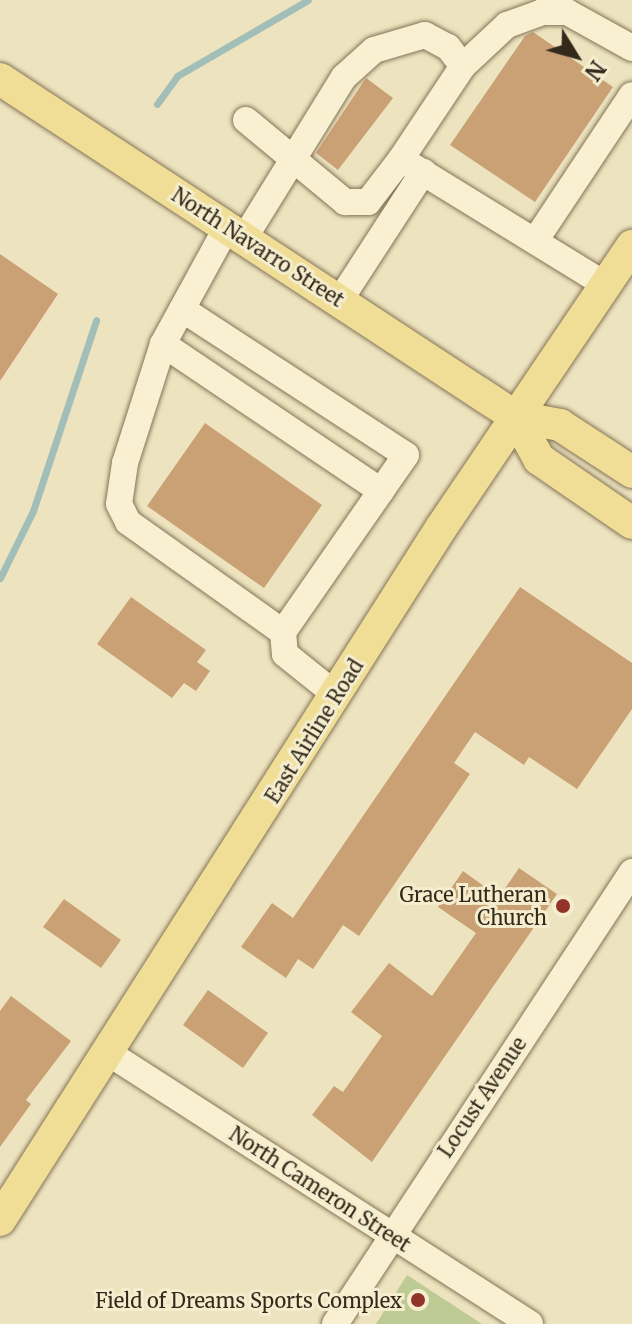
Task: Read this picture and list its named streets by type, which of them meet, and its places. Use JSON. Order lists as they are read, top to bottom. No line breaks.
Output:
{"streets":{"main road":["North Navarro Street","East Airline Road"],"street":["Locust Avenue","North Cameron Street"]},"crossings":[["North Navarro Street","East Airline Road"],["East Airline Road","North Cameron Street"],["Locust Avenue","North Cameron Street"]],"places":["Grace Lutheran Church","Field of Dreams Sports Complex"],"north":"bottom right"}
